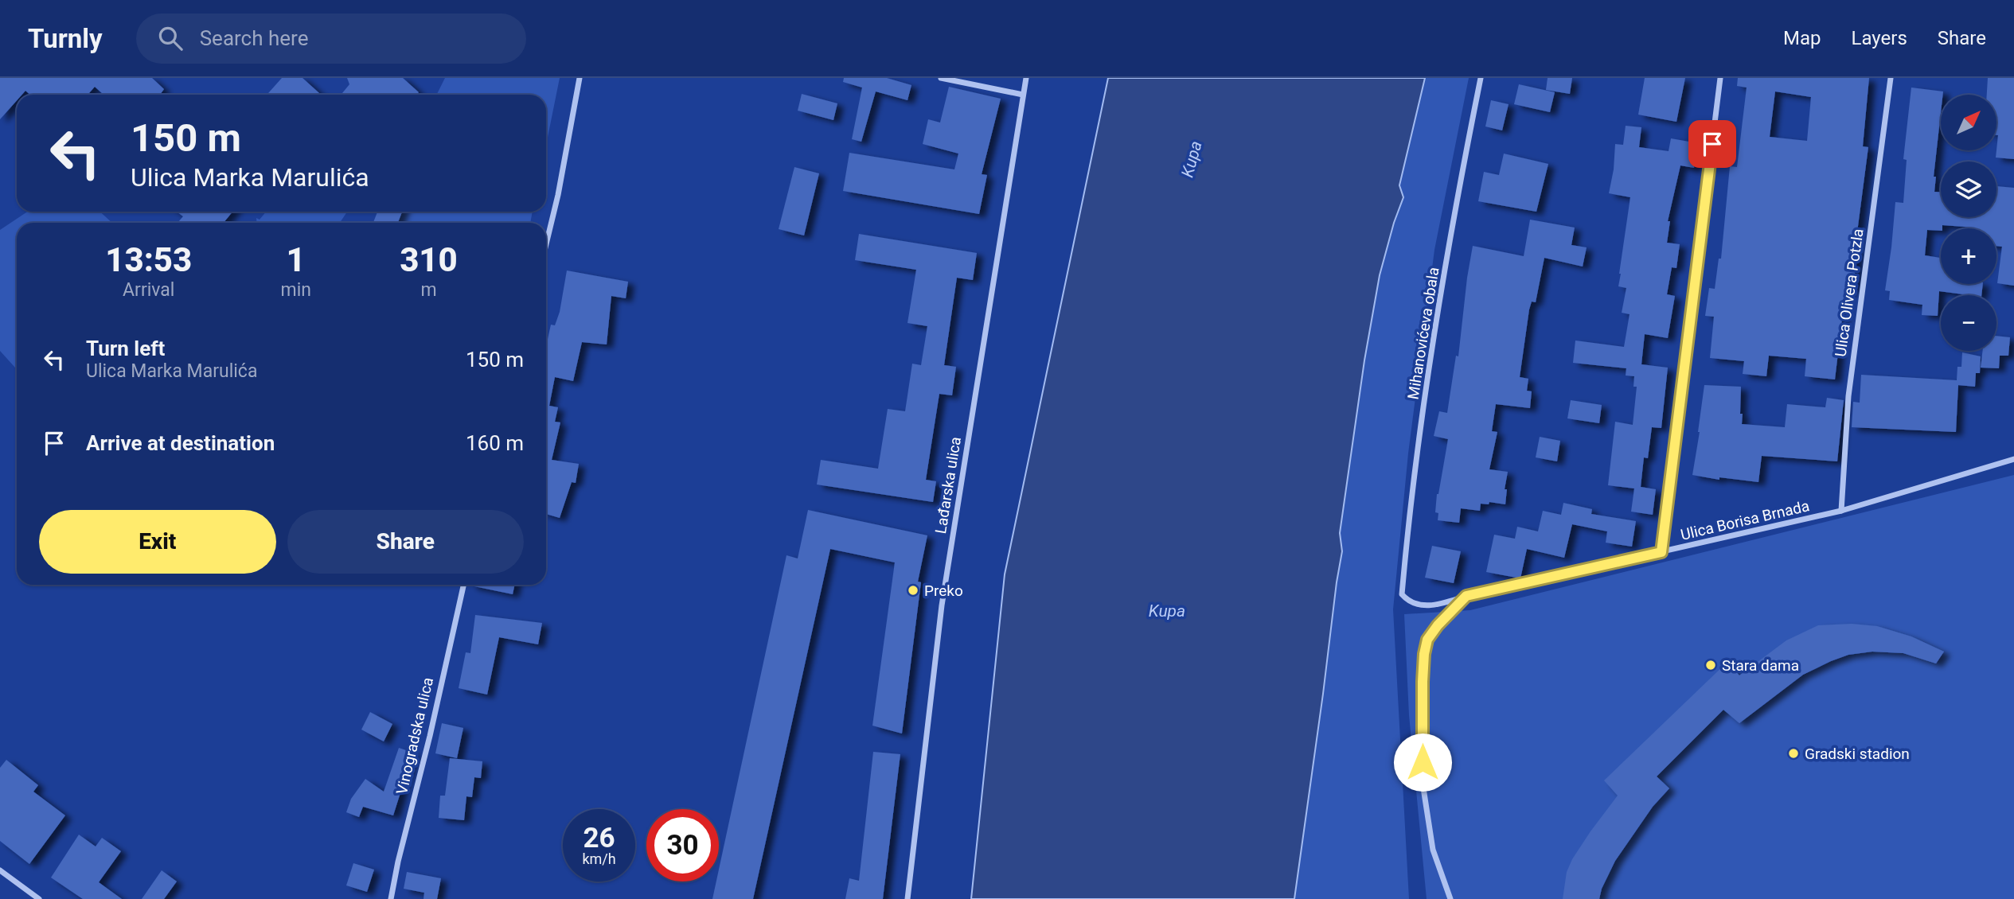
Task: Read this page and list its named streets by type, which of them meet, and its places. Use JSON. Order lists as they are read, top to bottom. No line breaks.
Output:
{"streets":{"street":["Ulica Olivera Potzla","Mihanovićeva obala","Lađarska ulica","Ulica Borisa Brnada","Vinogradska ulica"]},"crossings":[["Ulica Olivera Potzla","Ulica Borisa Brnada"],["Mihanovićeva obala","Ulica Borisa Brnada"]],"water":["Kupa"],"places":["Preko","Stara dama","Gradski stadion"],"north":"top right","page":{"header":"Turnly","search":"Search here","nav":["Map","Layers","Share"],"map_buttons":["+","−"],"turn":["150 m","Ulica Marka Marulića"],"eta":["13:53","Arrival","1","min","310","m"],"list":[{"name":"Turn left","note":"Ulica Marka Marulića","value":"150 m"},{"name":"Arrive at destination","value":"160 m"}],"buttons":["Exit","Share"],"speed":"26 km/h","limit":"30"}}
